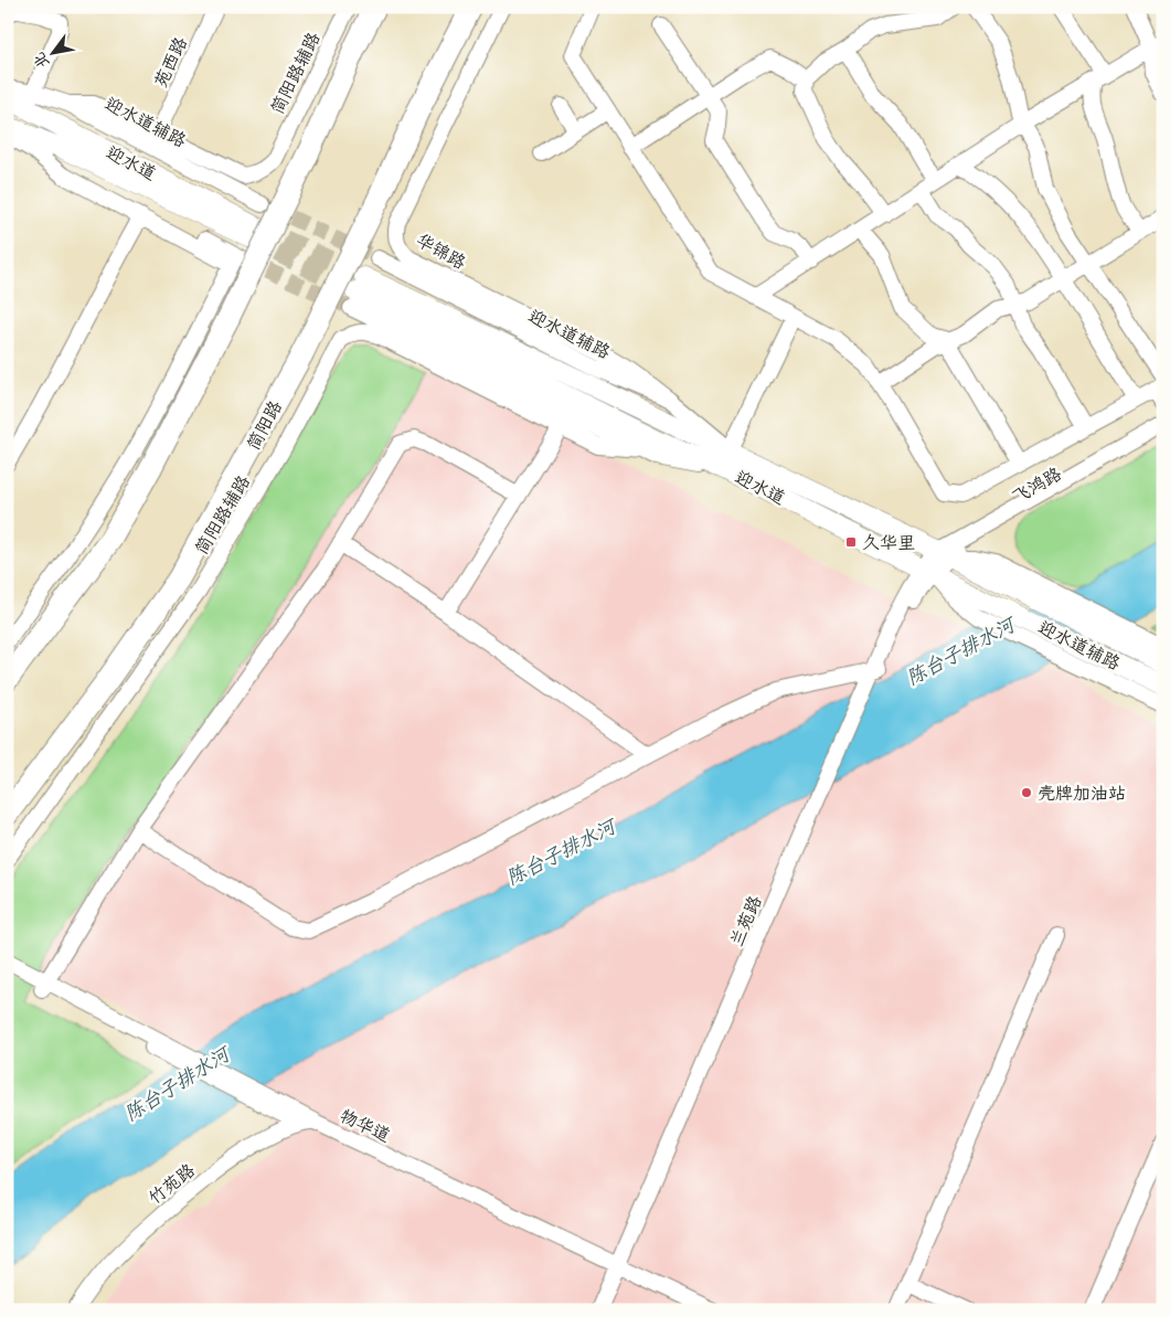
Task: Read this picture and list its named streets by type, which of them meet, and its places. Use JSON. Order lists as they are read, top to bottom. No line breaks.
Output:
{"streets":{"highway":["简阳路"],"main road":["迎水道"],"street":["苑西路","简阳路辅路","迎水道辅路","华锦路","飞鸿路","兰苑路","物华道","竹苑路"]},"crossings":[["苑西路","简阳路辅路"],["简阳路辅路","迎水道辅路"],["迎水道辅路","迎水道"],["迎水道辅路","华锦路"],["迎水道辅路","飞鸿路"],["迎水道","飞鸿路"],["迎水道","兰苑路"],["飞鸿路","兰苑路"],["兰苑路","物华道"],["物华道","竹苑路"]],"water":["陈台子排水河"],"places":{"transit":["久华里"],"other":["壳牌加油站"]},"north":"bottom left"}
